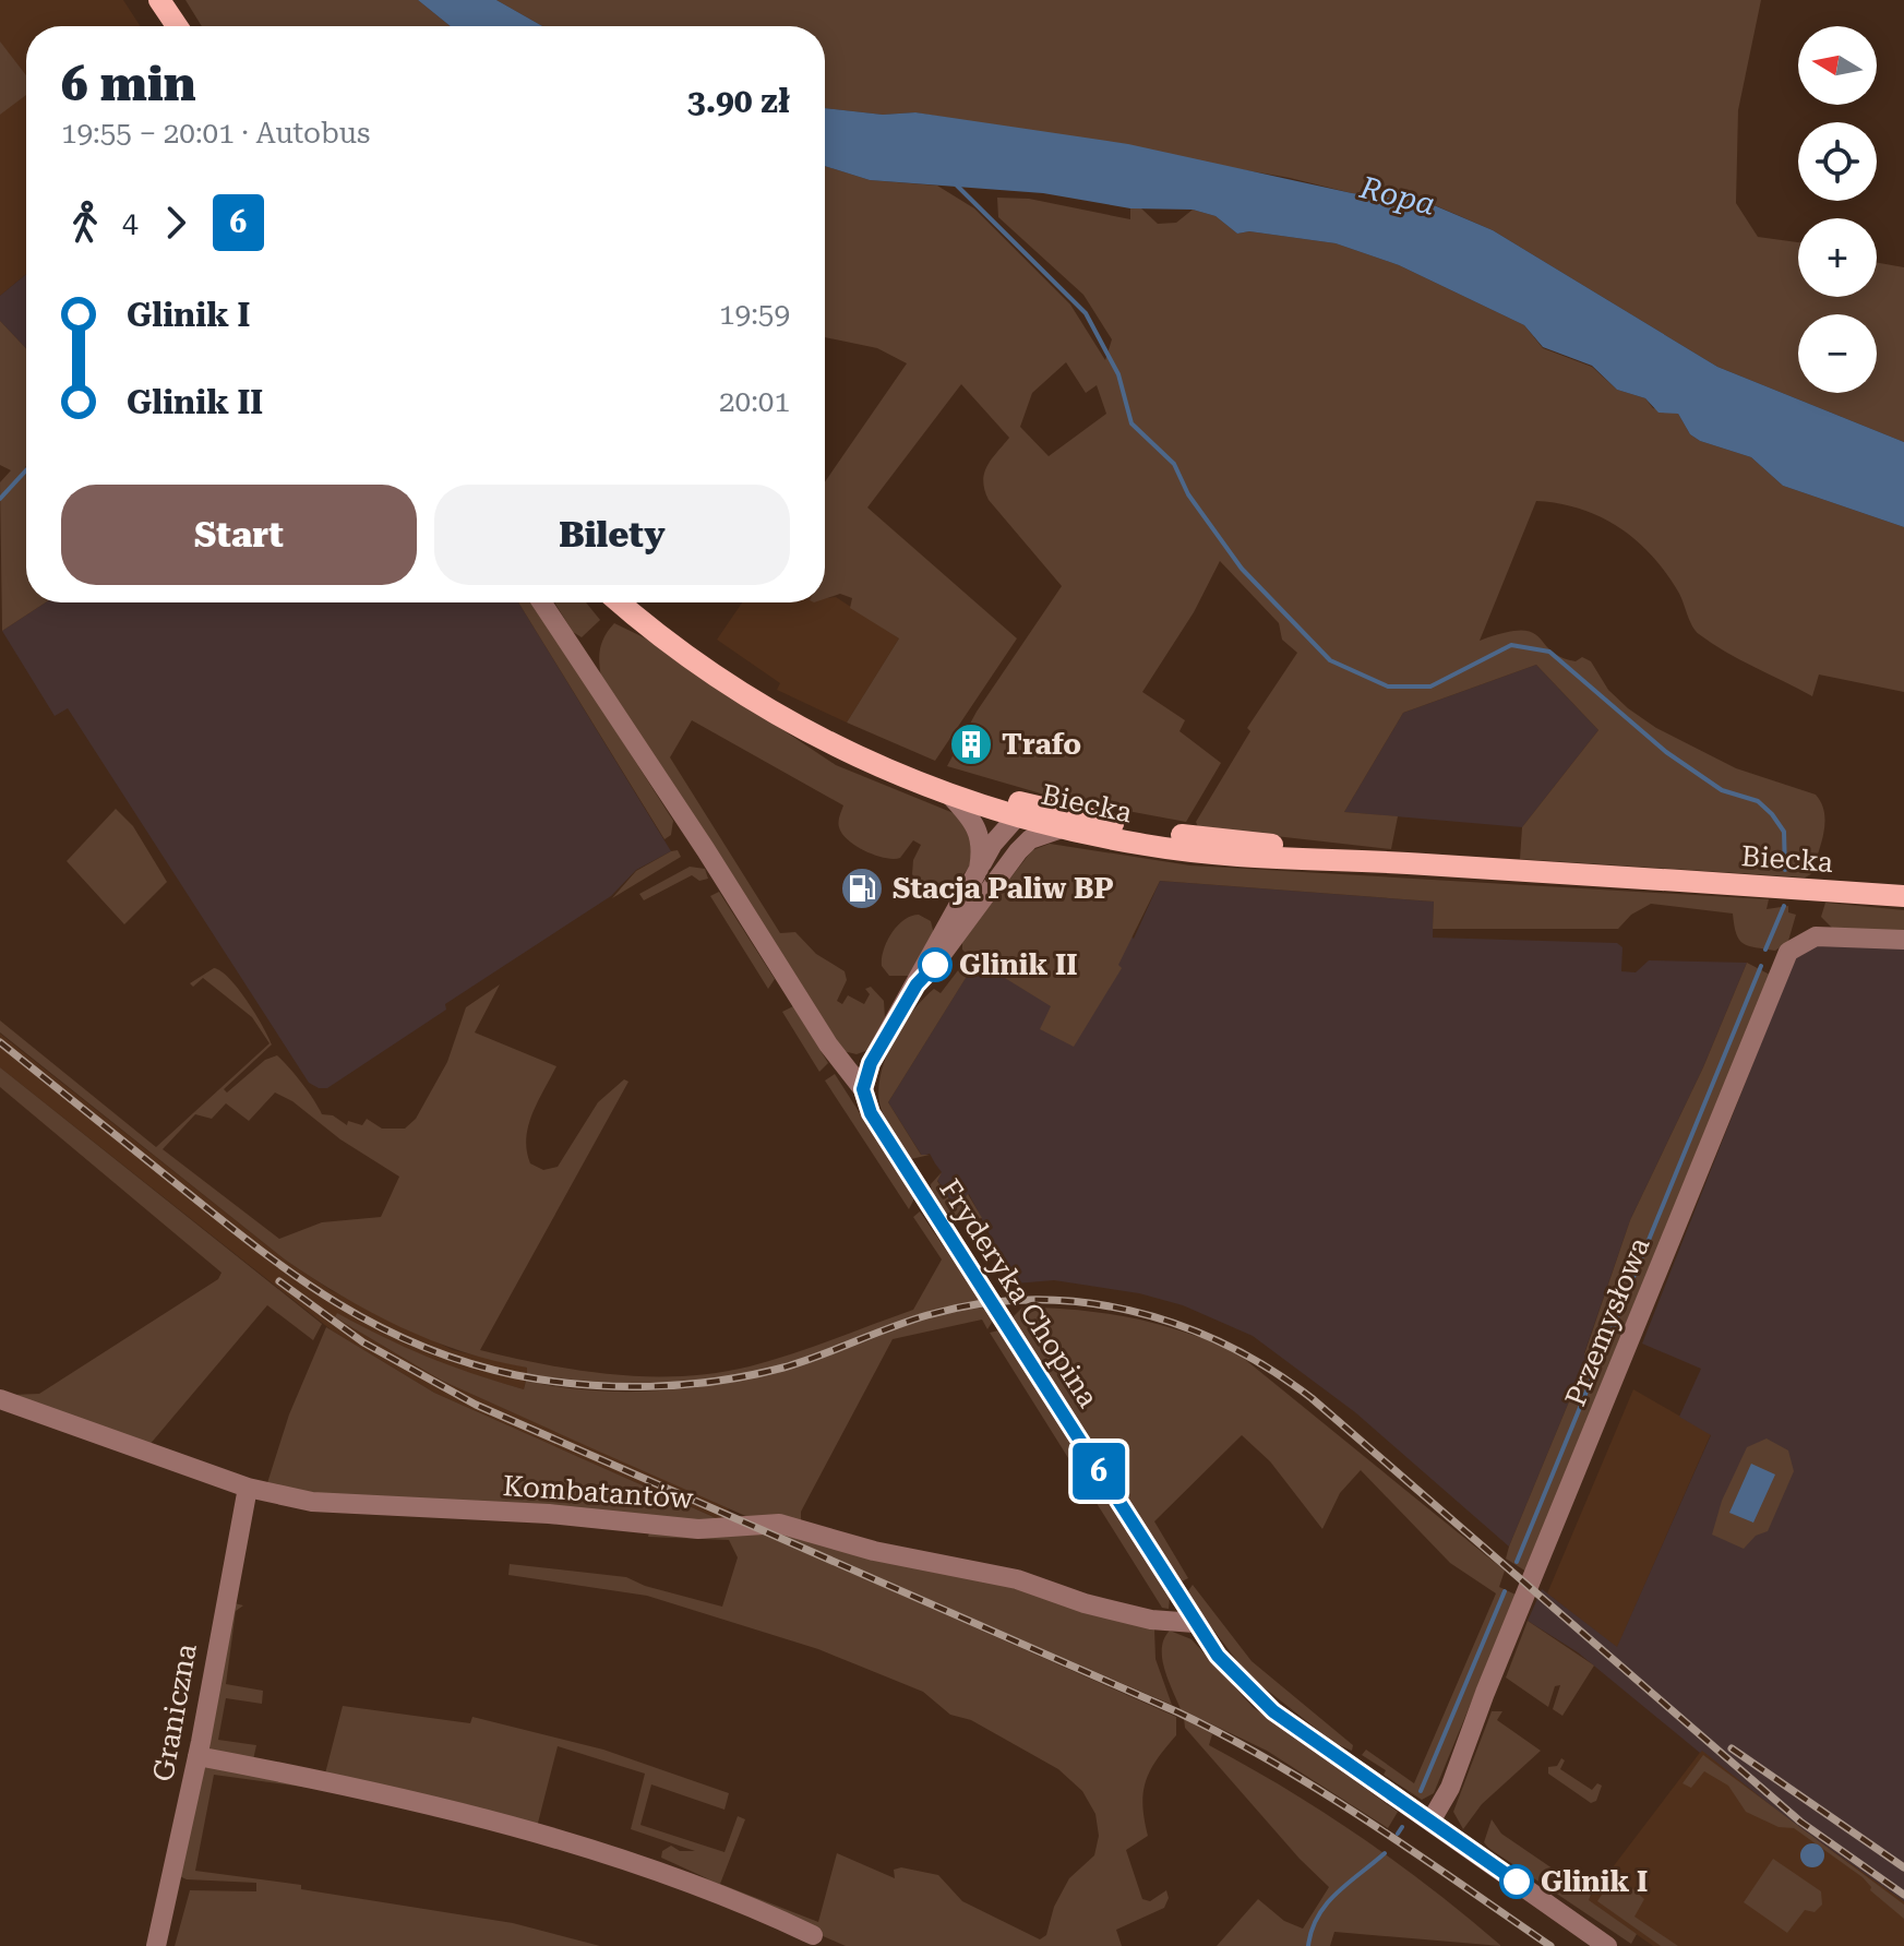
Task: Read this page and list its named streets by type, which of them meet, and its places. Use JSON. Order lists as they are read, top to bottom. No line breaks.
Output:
{"streets":{"main road":["Biecka"],"street":["Fryderyka Chopina","Przemysłowa","Kombatantów","Graniczna"]},"crossings":[["Fryderyka Chopina","Przemysłowa"],["Fryderyka Chopina","Kombatantów"],["Kombatantów","Graniczna"]],"water":["Ropa"],"places":{"building":["Trafo"],"fuel station":["Stacja Paliw BP"],"other":["Glinik II","Glinik I"]},"lines":["bus line 6"],"north":"left","page":{"on_map":"6","map_buttons":["+","−"],"heading":["6 min","19:55 – 20:01 · Autobus","3.90 zł"],"legs":["4","6"],"list":[{"name":"Glinik I","value":"19:59"},{"name":"Glinik II","value":"20:01"}],"buttons":["Start","Bilety"]}}
